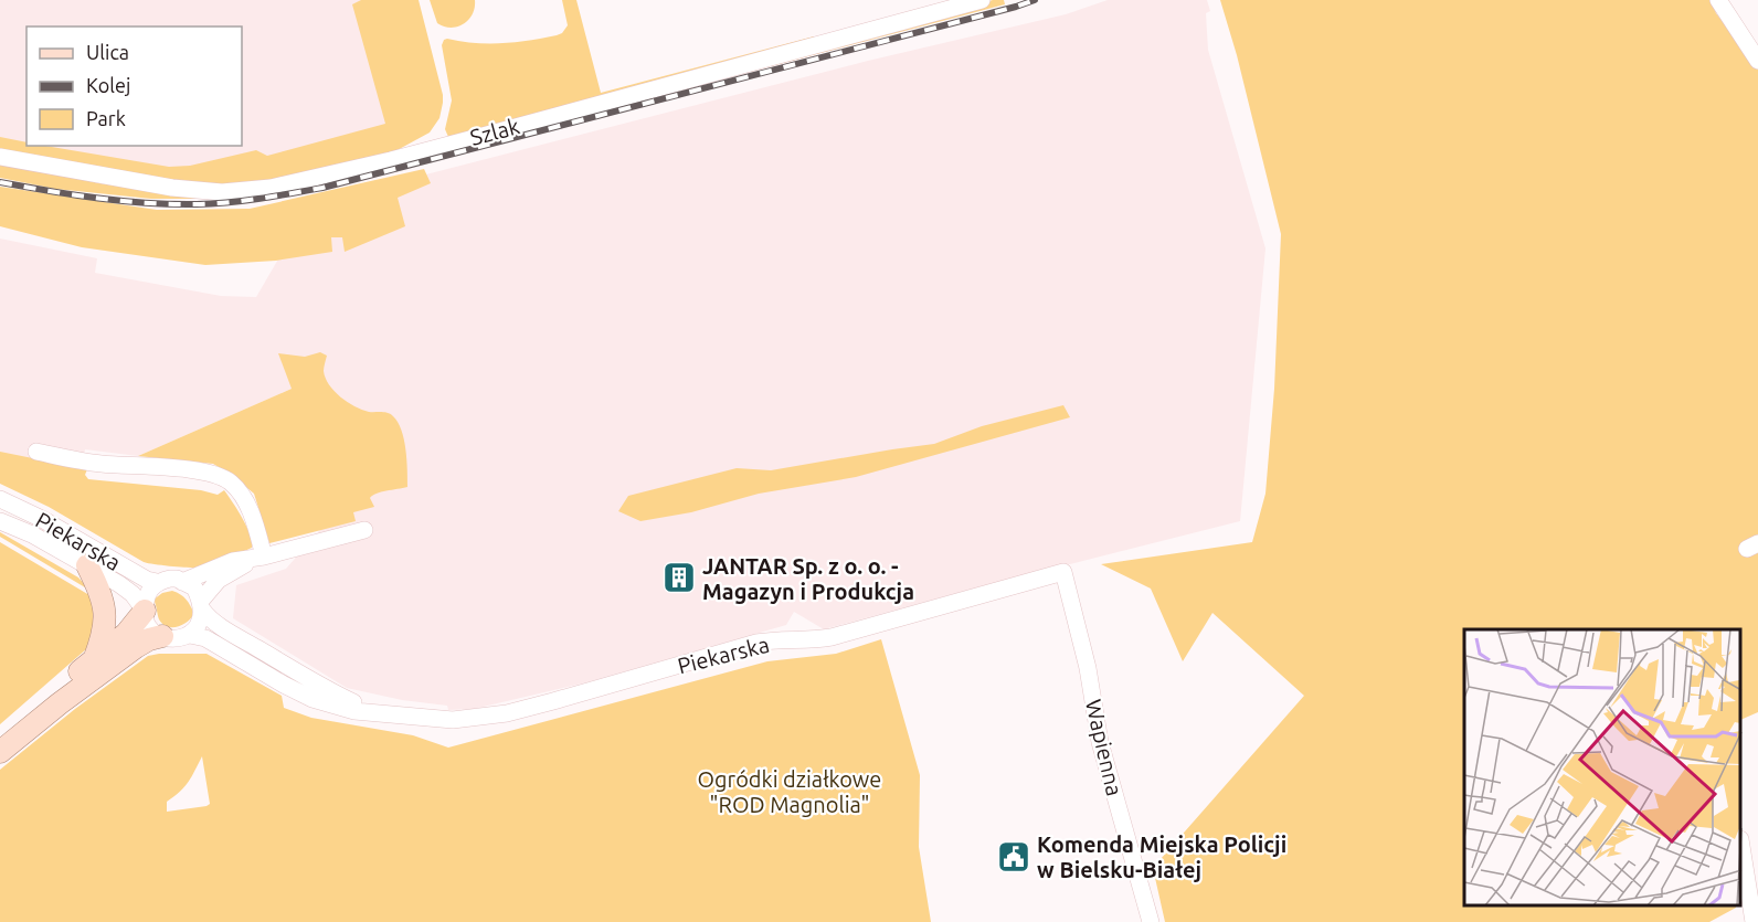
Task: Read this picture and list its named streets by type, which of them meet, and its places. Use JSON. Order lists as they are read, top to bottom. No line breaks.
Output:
{"streets":{"street":["Szlak","Piekarska","Wapienna"]},"crossings":[["Piekarska","Wapienna"]],"parks":["Ogródki działkowe \"ROD Magnolia\""],"places":{"building":["JANTAR Sp. z o. o. - Magazyn i Produkcja"],"public building":["Komenda Miejska Policji w Bielsku-Białej"]},"legend":["Ulica","Kolej","Park"]}
